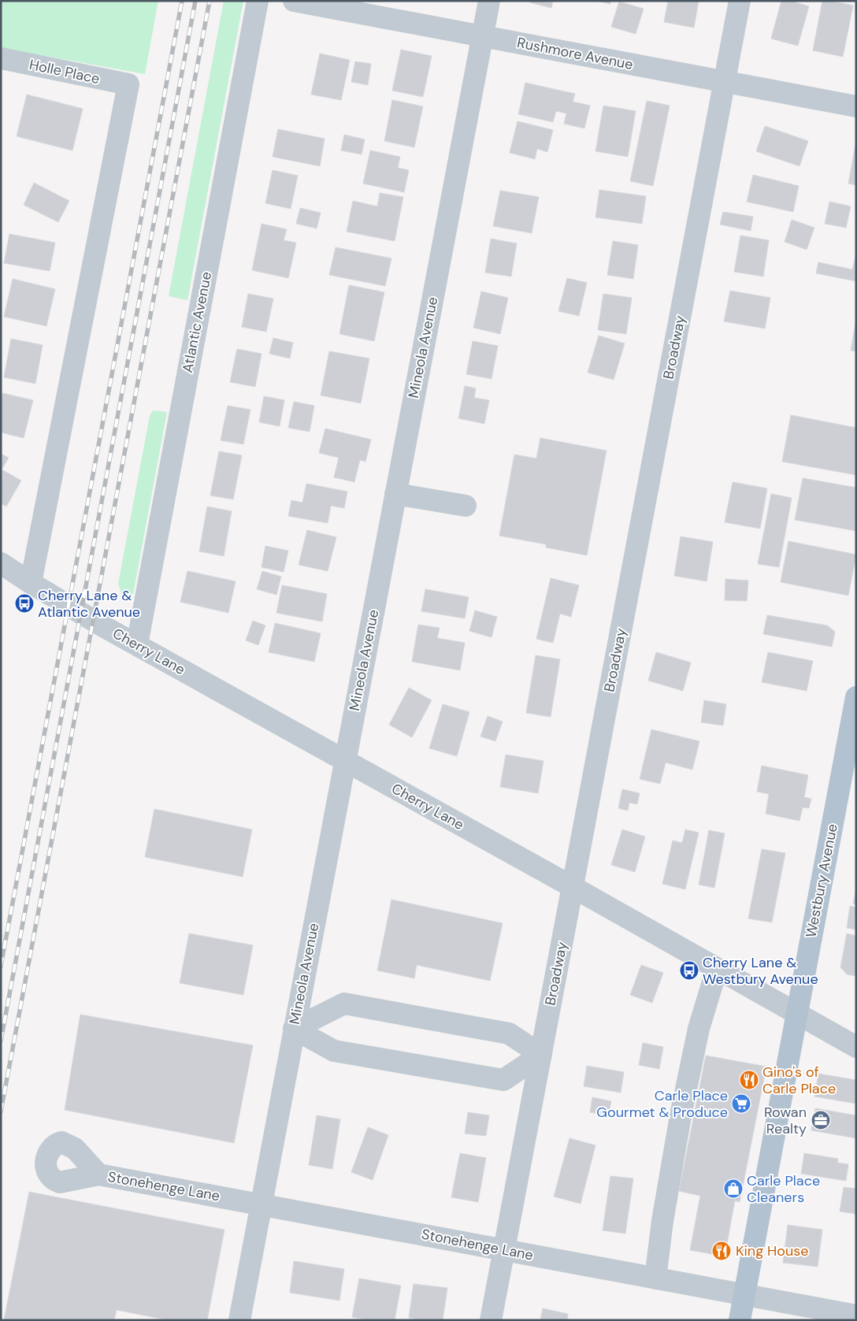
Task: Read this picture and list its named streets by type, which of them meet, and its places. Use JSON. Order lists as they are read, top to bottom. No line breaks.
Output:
{"streets":{"main road":["Westbury Avenue"],"street":["Rushmore Avenue","Holle Place","Atlantic Avenue","Mineola Avenue","Broadway","Cherry Lane","Stonehenge Lane"]},"crossings":[["Rushmore Avenue","Mineola Avenue"],["Rushmore Avenue","Broadway"],["Holle Place","Cherry Lane"],["Atlantic Avenue","Cherry Lane"],["Mineola Avenue","Cherry Lane"],["Mineola Avenue","Stonehenge Lane"],["Broadway","Cherry Lane"],["Broadway","Stonehenge Lane"],["Cherry Lane","Westbury Avenue"],["Westbury Avenue","Stonehenge Lane"]],"places":{"bus stop":["Cherry Lane & Atlantic Avenue","Cherry Lane & Westbury Avenue"],"restaurant":["Gino's of Carle Place","King House"],"supermarket":["Carle Place Gourmet & Produce"],"office":["Rowan Realty"],"shop":["Carle Place Cleaners"]}}
